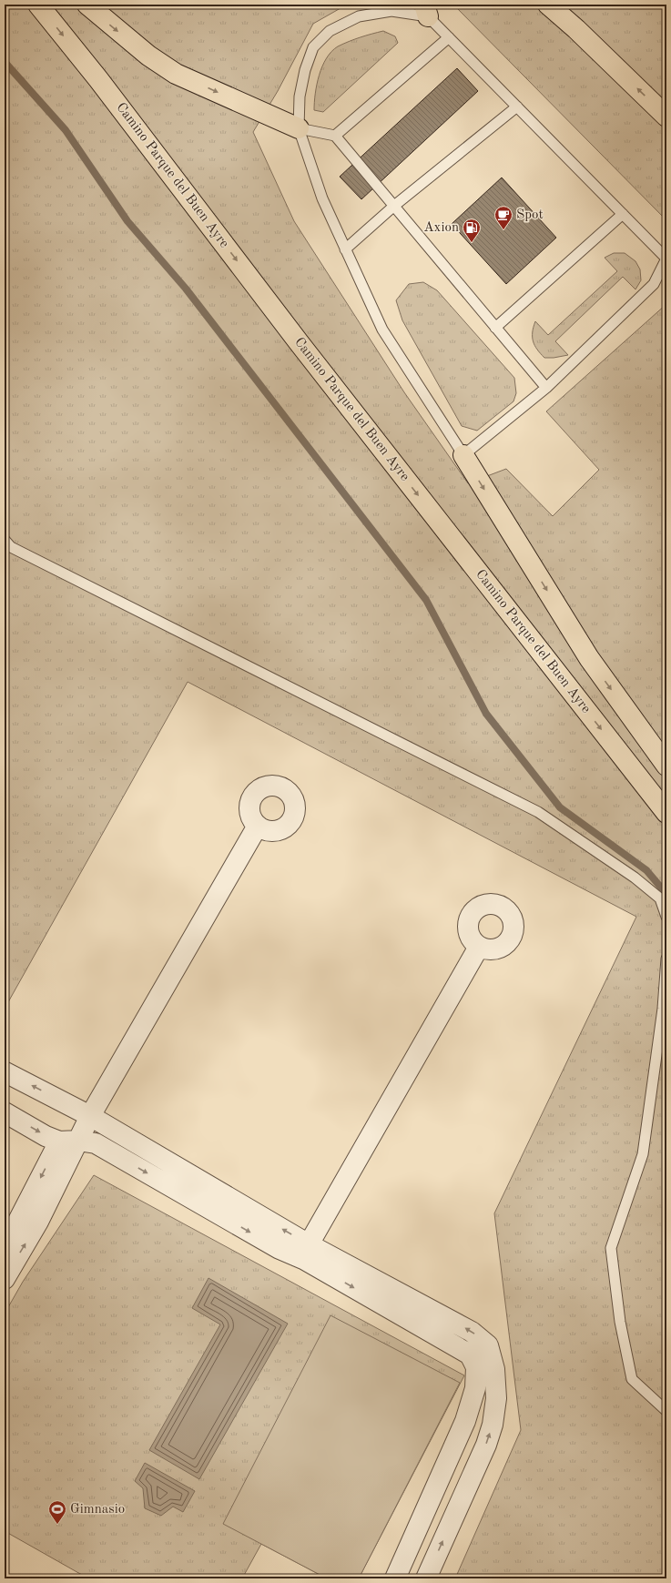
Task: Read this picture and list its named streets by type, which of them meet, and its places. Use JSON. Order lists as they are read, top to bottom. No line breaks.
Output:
{"streets":{"highway":["Camino Parque del Buen Ayre"]},"places":{"cafe":["Spot"],"fuel station":["Axion"],"sports":["Gimnasio"]}}
